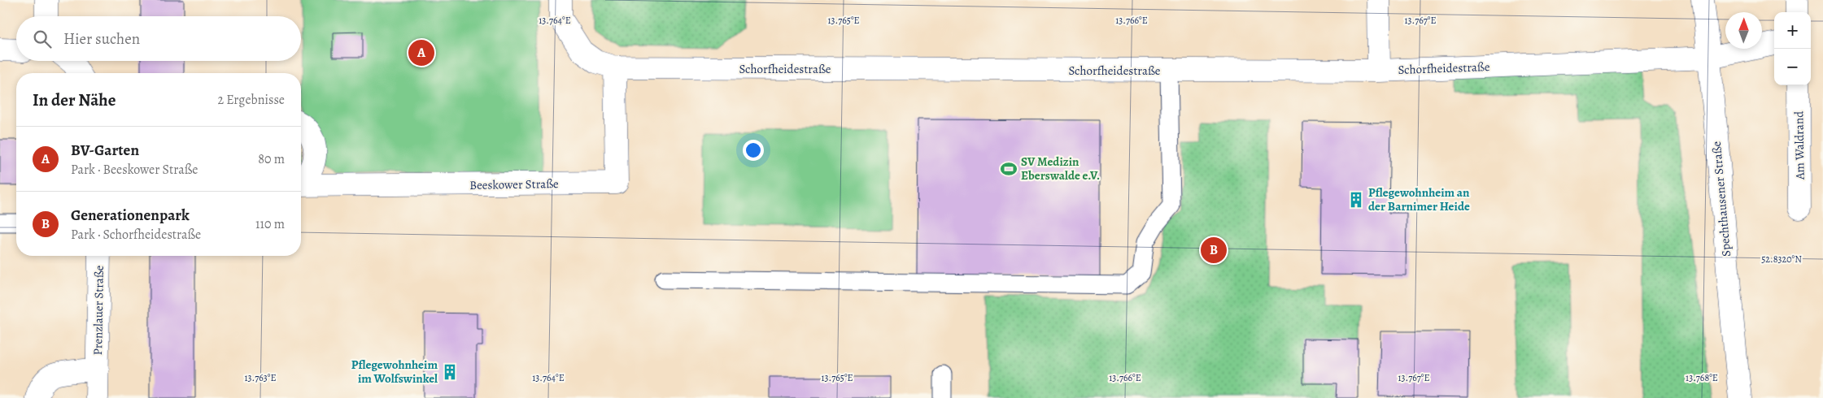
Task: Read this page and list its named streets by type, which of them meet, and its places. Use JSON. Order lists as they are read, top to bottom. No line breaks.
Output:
{"streets":{"street":["Schorfheidestraße","Am Waldrand","Beeskower Straße","Spechthausener Straße","Prenzlauer Straße"]},"crossings":[["Schorfheidestraße","Beeskower Straße"],["Schorfheidestraße","Spechthausener Straße"]],"places":{"sports":["SV Medizin Eberswalde e.V."],"building":["Pflegewohnheim an der Barnimer Heide","Pflegewohnheim im Wolfswinkel"]},"north":"top","page":{"map_buttons":["+","−"],"search":"Hier suchen","pins":["A","B"],"heading":["In der Nähe","2 Ergebnisse"],"list":[{"mark":"A","name":"BV-Garten","note":"Park · Beeskower Straße","value":"80 m"},{"mark":"B","name":"Generationenpark","note":"Park · Schorfheidestraße","value":"110 m"}]},"coordinates":["13.764°E","13.765°E","13.766°E","13.767°E","52.8320°N","13.763°E","13.768°E"]}
